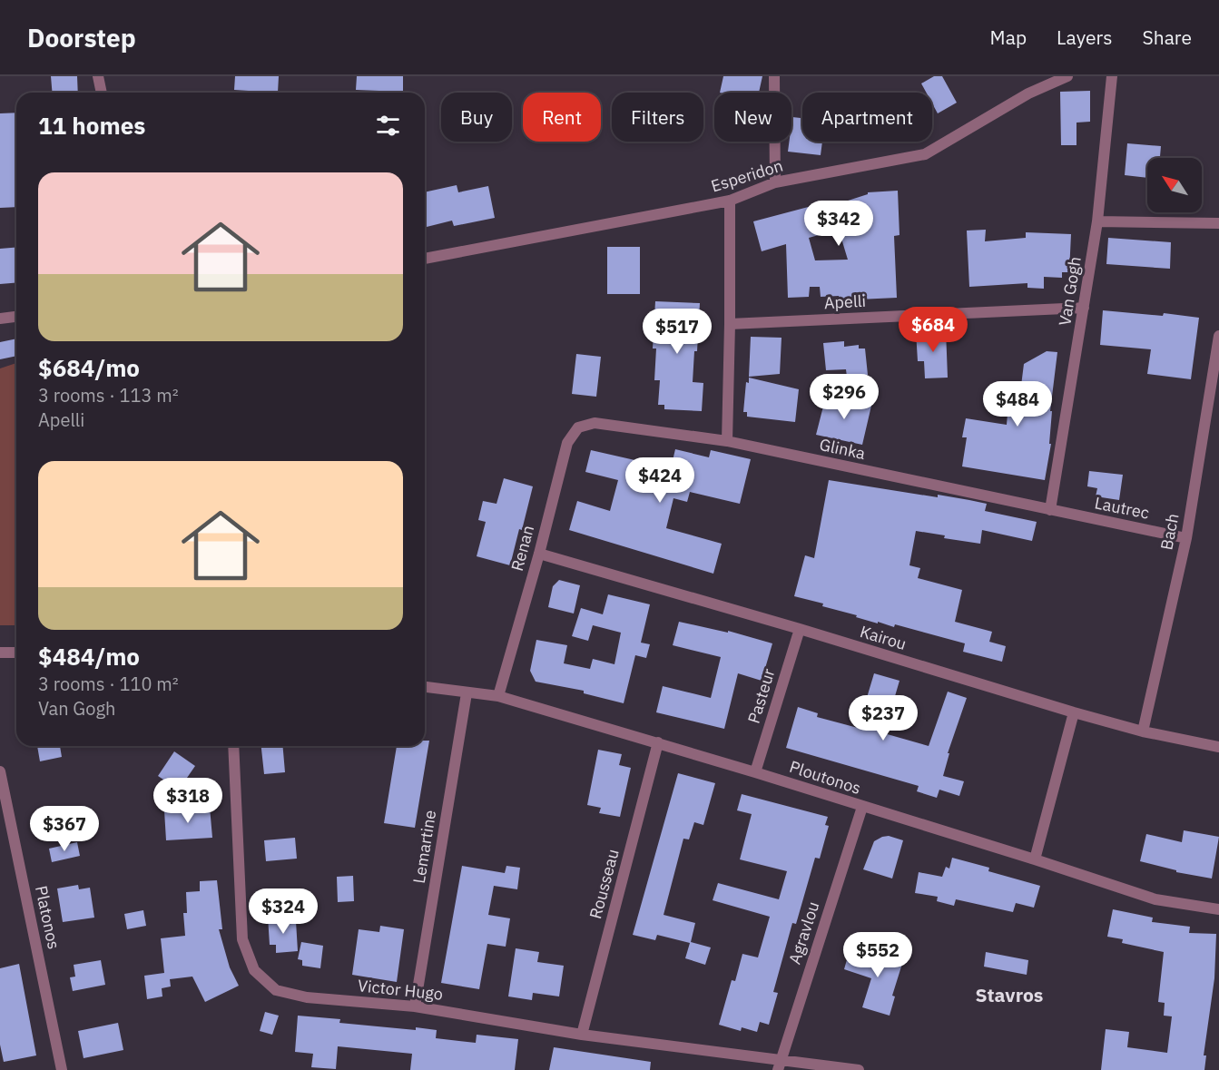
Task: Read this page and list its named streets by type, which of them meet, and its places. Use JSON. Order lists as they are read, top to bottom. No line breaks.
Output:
{"streets":{"street":["Esperidon","Van Gogh","Apelli","Glinka","Lautrec","Bach","Renan","Kairou","Pasteur","Ploutonos","Lemartine","Rousseau","Platonos","Agravlou","Victor Hugo"]},"crossings":[["Van Gogh","Apelli"],["Van Gogh","Glinka"],["Van Gogh","Lautrec"],["Glinka","Lautrec"],["Glinka","Renan"],["Lautrec","Bach"],["Bach","Kairou"],["Renan","Kairou"],["Renan","Ploutonos"],["Kairou","Pasteur"],["Pasteur","Ploutonos"],["Ploutonos","Lemartine"],["Ploutonos","Rousseau"],["Ploutonos","Agravlou"],["Lemartine","Victor Hugo"],["Rousseau","Victor Hugo"],["Agravlou","Victor Hugo"]],"districts":["Stavros"],"north":"top left","page":{"header":"Doorstep","nav":["Map","Layers","Share"],"chip":["Buy","Rent","Filters","New","Apartment"],"heading":"11 homes","list":[{"name":"$684/mo","note":"3 rooms · 113 m² · Apelli"},{"name":"$484/mo","note":"3 rooms · 110 m² · Van Gogh"}],"price":["$342","$684","$517","$296","$484","$424","$237","$318","$367","$324","$552"]}}
